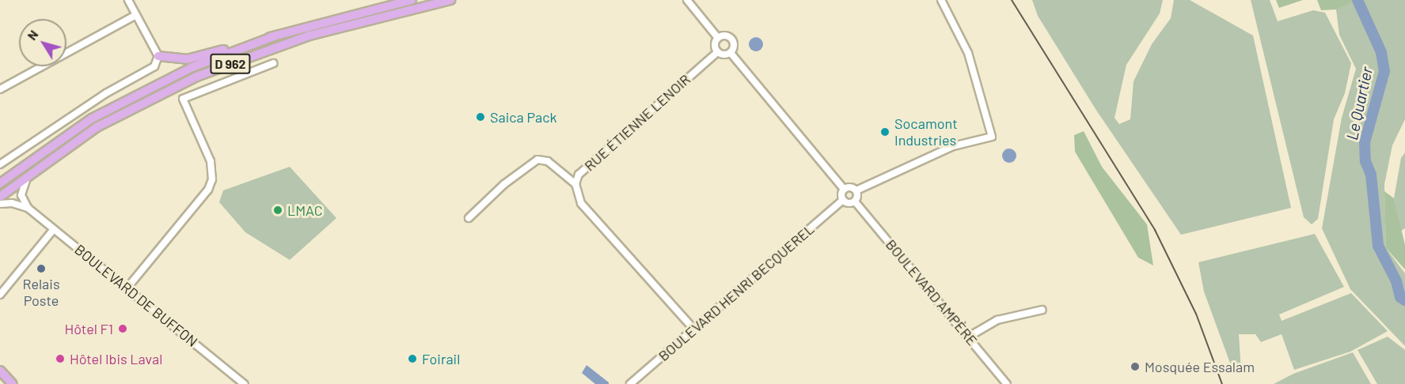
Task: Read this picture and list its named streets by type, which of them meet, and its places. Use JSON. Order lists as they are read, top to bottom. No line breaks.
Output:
{"streets":{"main road":["D 962"],"street":["RUE ÉTIENNE LENOIR","BOULEVARD HENRI BECQUEREL","BOULEVARD AMPÈRE","BOULEVARD DE BUFFON"]},"crossings":[["RUE ÉTIENNE LENOIR","BOULEVARD HENRI BECQUEREL"],["BOULEVARD HENRI BECQUEREL","BOULEVARD AMPÈRE"]],"water":["Le Quartier"],"places":["Saica Pack","Socamont Industries","LMAC","Relais Poste","Hôtel F1","Hôtel Ibis Laval","Foirail","Mosquée Essalam"],"north":"top left"}
